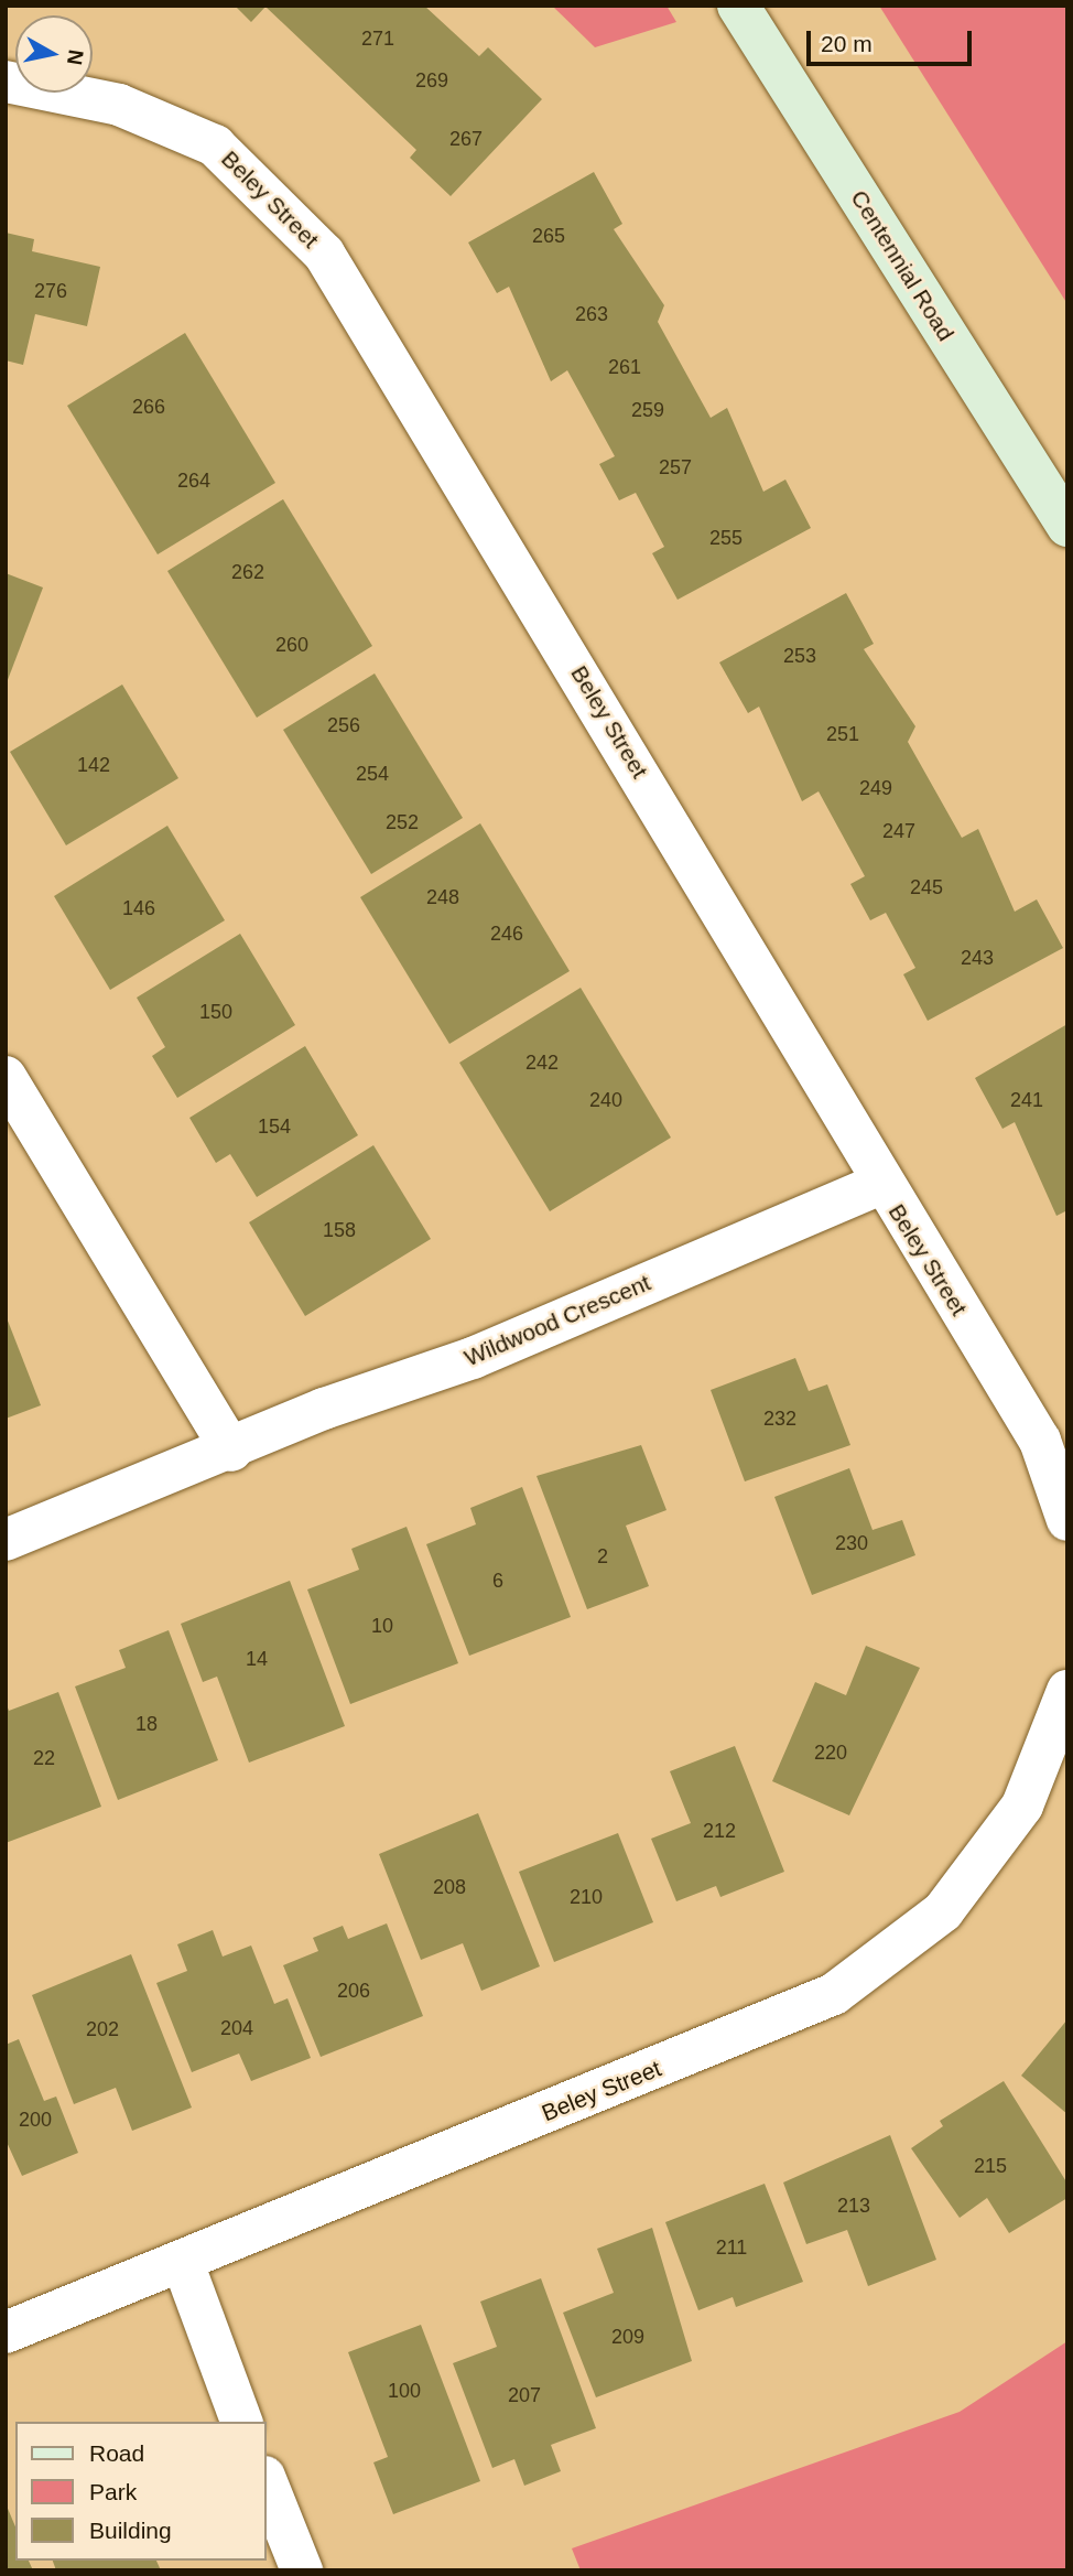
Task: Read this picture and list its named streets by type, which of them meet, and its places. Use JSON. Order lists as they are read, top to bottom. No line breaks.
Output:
{"streets":{"main road":["Centennial Road"],"street":["Beley Street","Wildwood Crescent"]},"crossings":[["Beley Street","Wildwood Crescent"]],"house_numbers":["271","269","267","265","276","263","261","266","259","257","264","255","262","260","253","256","251","142","254","249","252","247","245","248","146","246","243","150","242","240","241","154","158","232","230","2","6","10","14","18","220","22","212","208","210","206","204","202","200","215","213","211","209","100","207"],"legend":["Road","Park","Building"],"scale_bar":"20 m","north":"right"}
